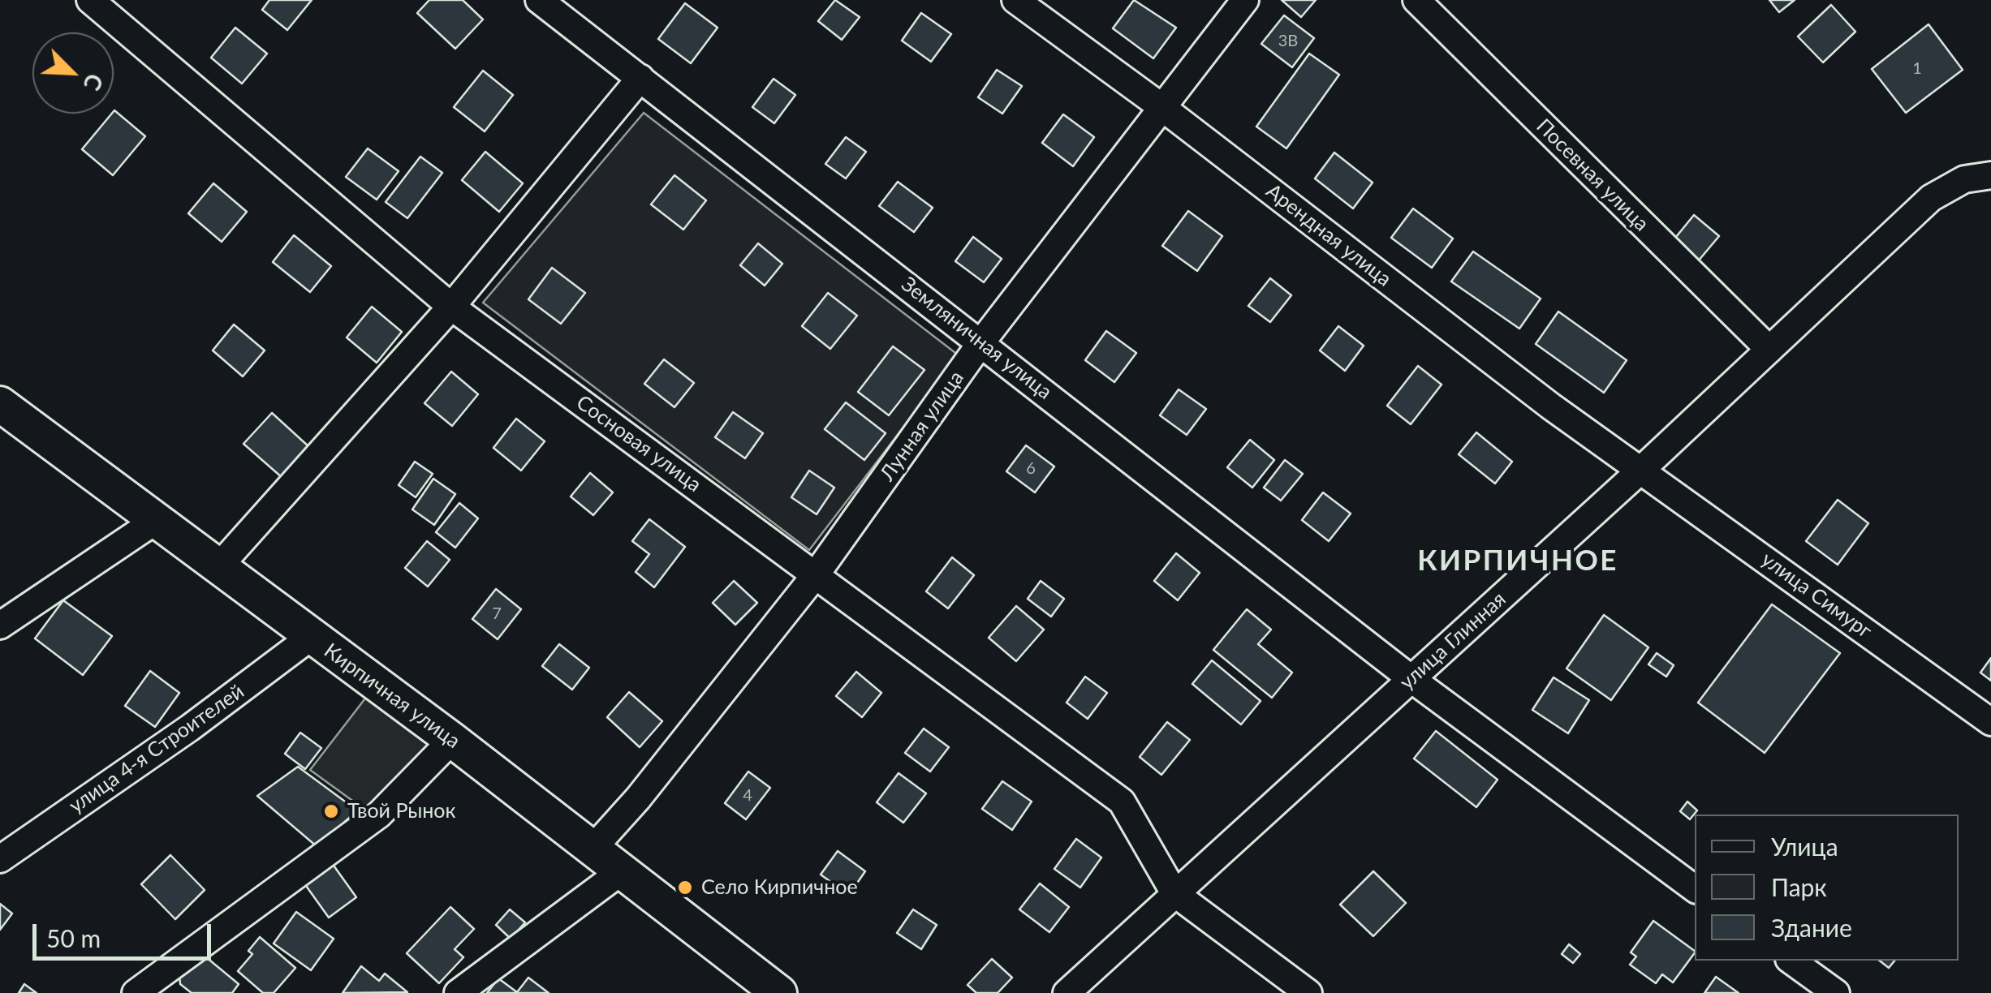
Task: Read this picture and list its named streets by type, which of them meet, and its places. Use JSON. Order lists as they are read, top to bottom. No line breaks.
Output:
{"streets":{"main road":["Кирпичная улица"],"street":["Посевная улица","Арендная улица","Земляничная улица","Лунная улица","Сосновая улица","улица Симург","улица Глинная","улица 4-я Строителей"]},"crossings":[["Посевная улица","улица Глинная"],["Арендная улица","Лунная улица"],["Арендная улица","улица Симург"],["Арендная улица","улица Глинная"],["Земляничная улица","Лунная улица"],["Земляничная улица","улица Глинная"],["Лунная улица","Сосновая улица"],["Лунная улица","Кирпичная улица"],["Сосновая улица","улица Глинная"],["улица Симург","улица Глинная"],["Кирпичная улица","улица 4-я Строителей"]],"districts":["КИРПИЧНОЕ"],"places":["Твой Рынок","Село Кирпичное"],"house_numbers":["3В","1","6","7","4"],"legend":["Улица","Парк","Здание"],"scale_bar":"50 m","north":"bottom right"}
